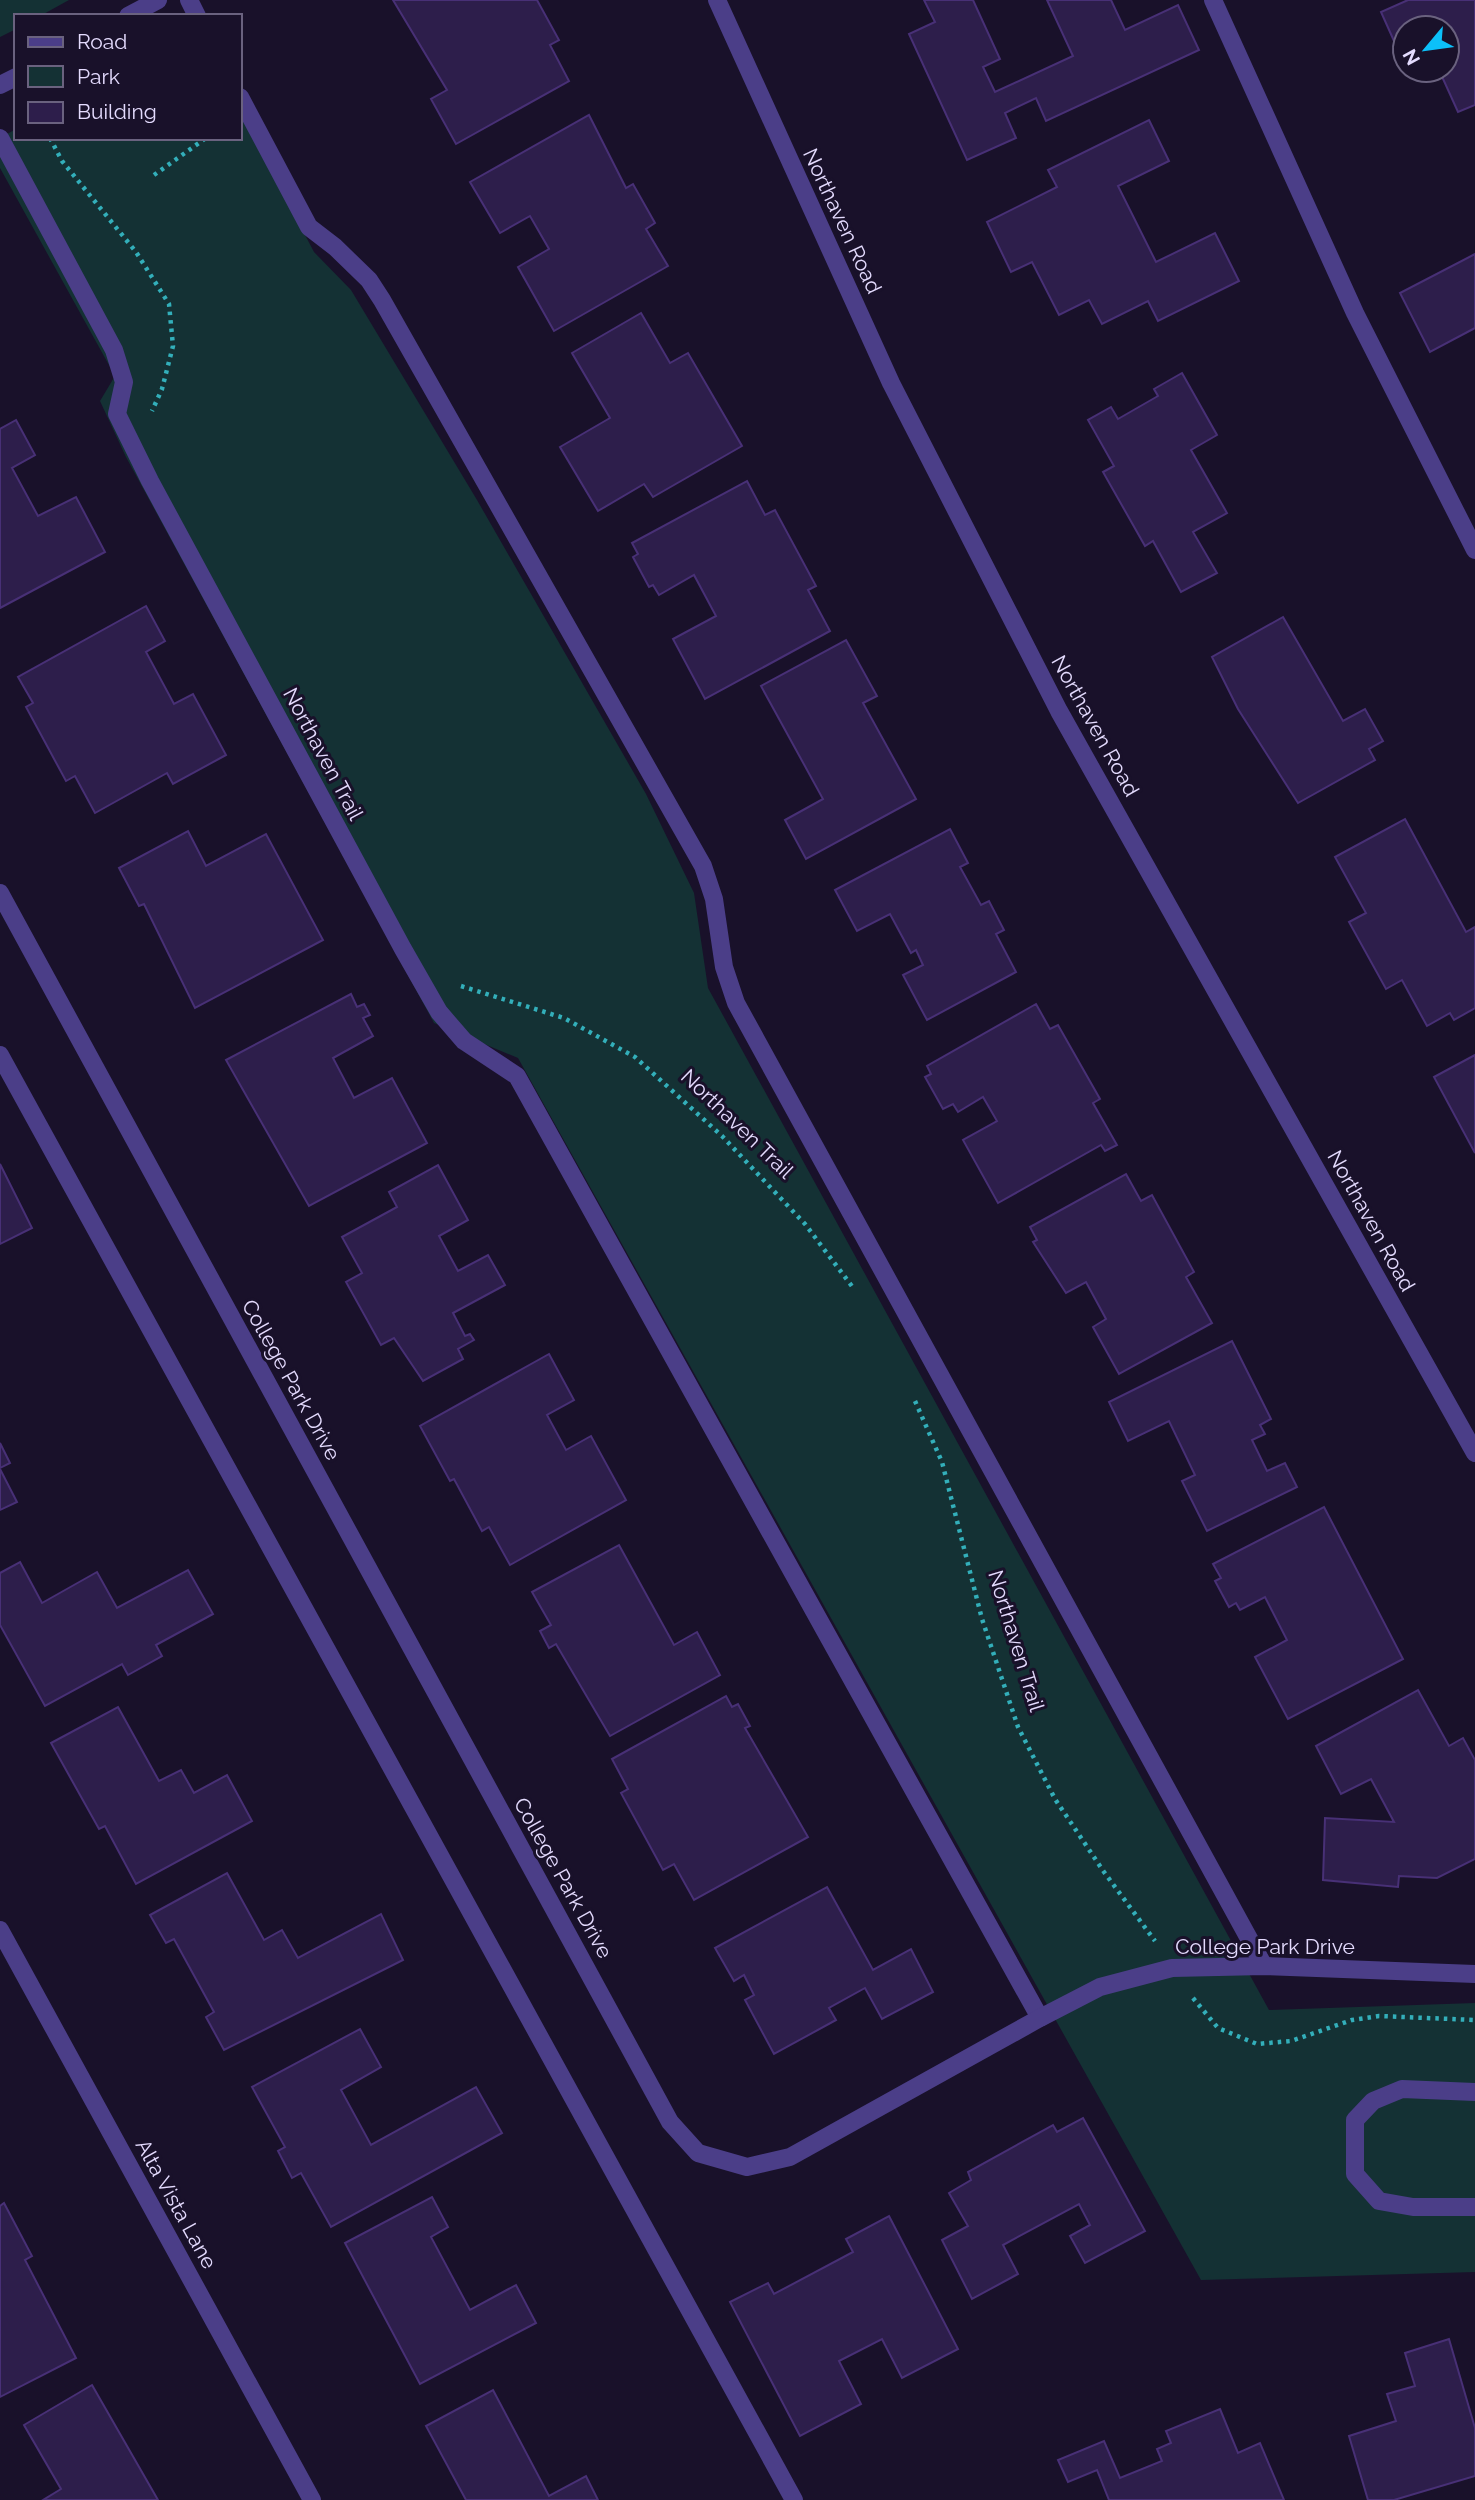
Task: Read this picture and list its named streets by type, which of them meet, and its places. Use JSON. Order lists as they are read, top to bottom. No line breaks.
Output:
{"streets":{"street":["Northaven Road","Northaven Trail","College Park Drive","Alta Vista Lane"]},"crossings":[["Northaven Trail","College Park Drive"]],"legend":["Road","Park","Building"],"north":"bottom left"}
